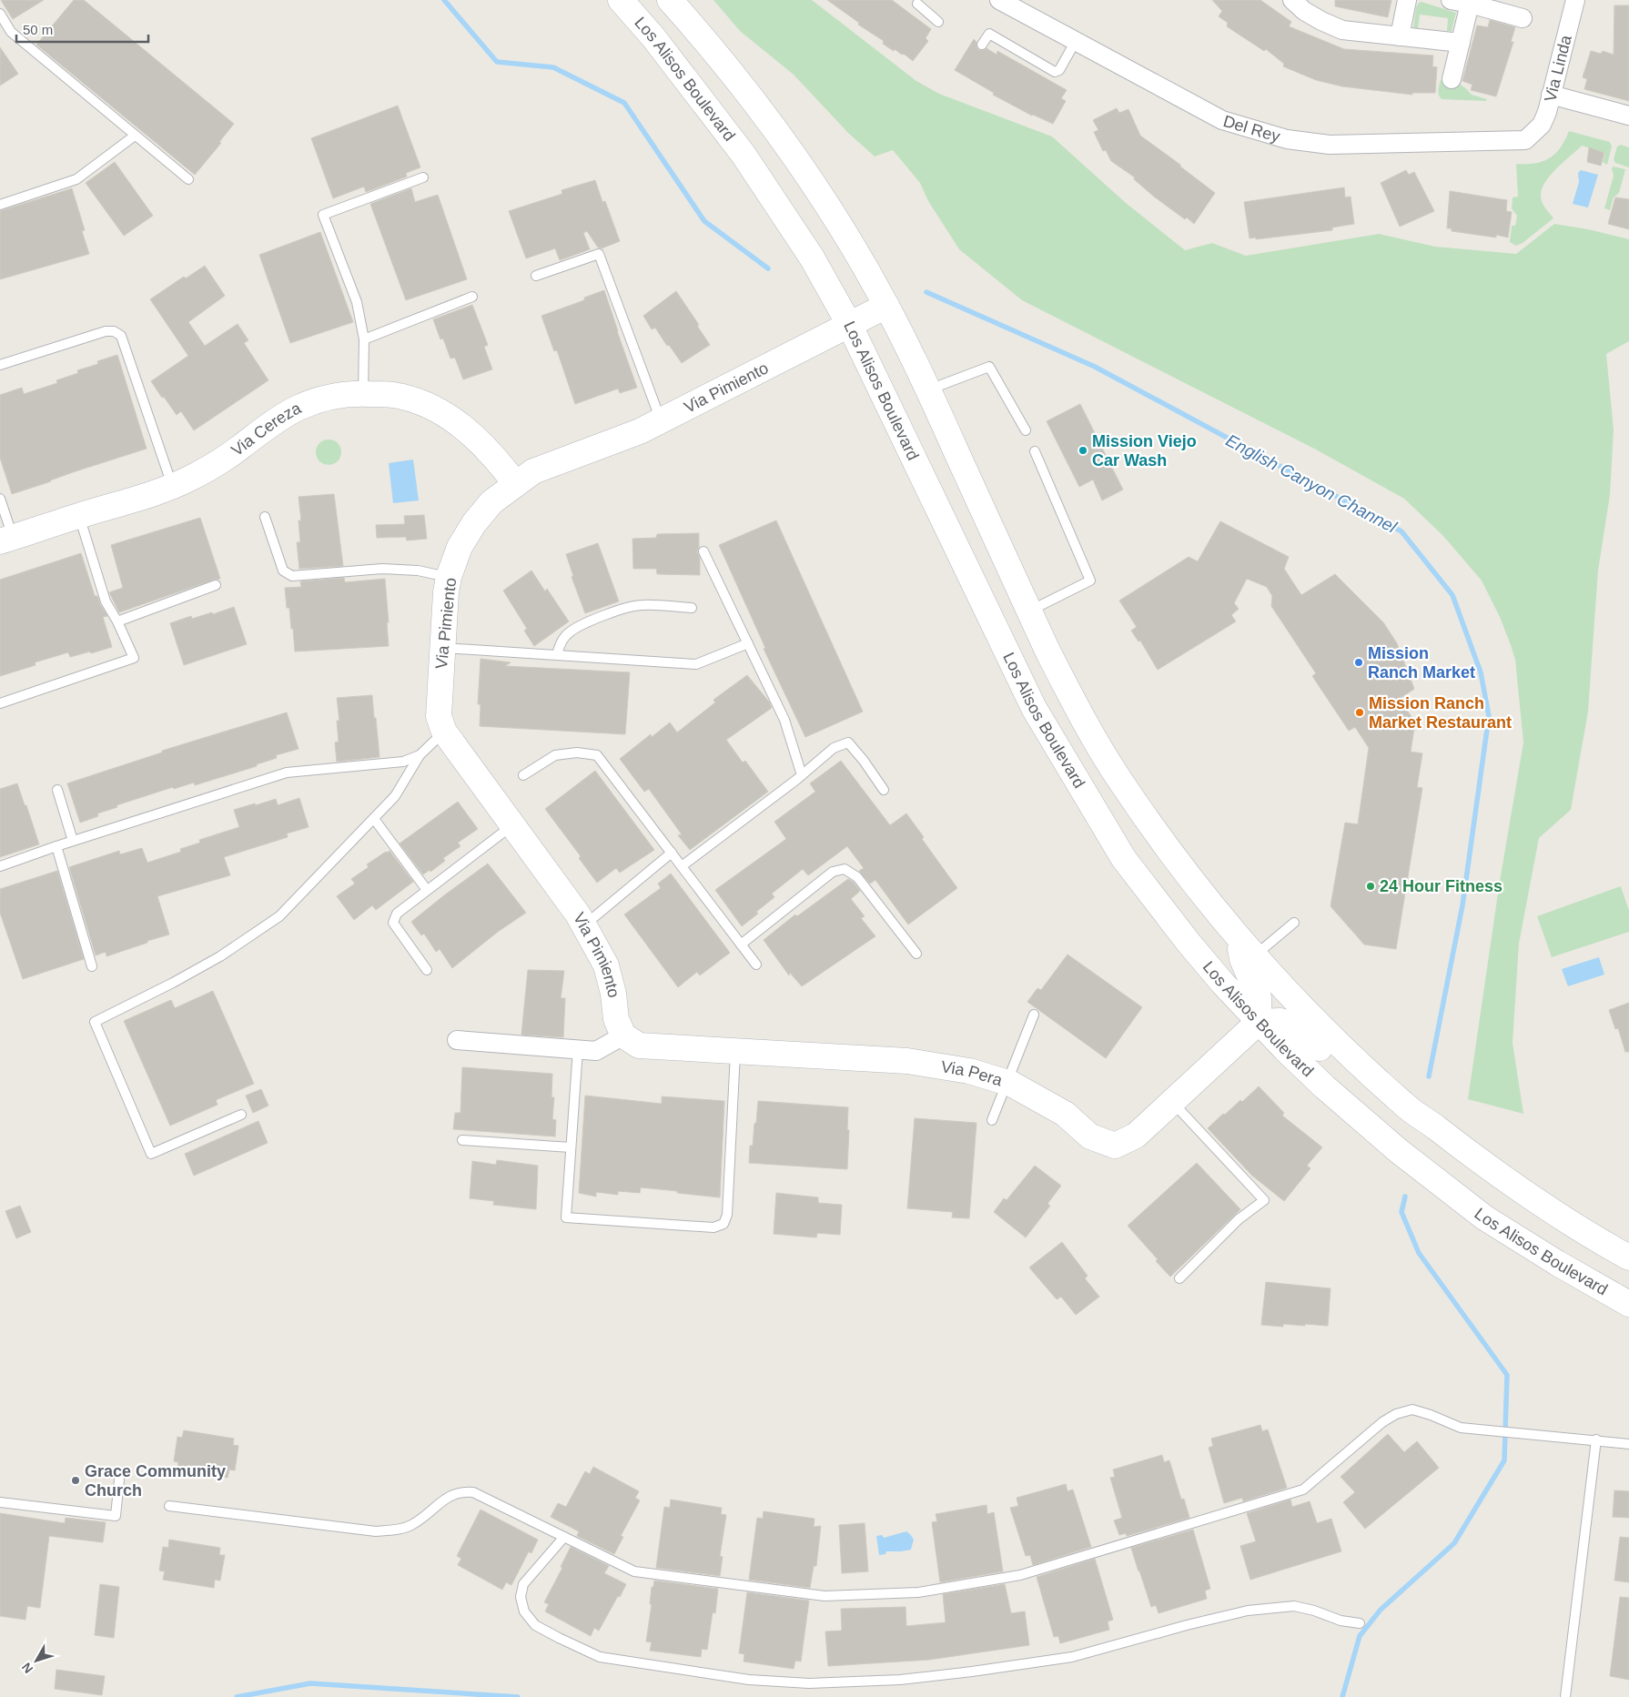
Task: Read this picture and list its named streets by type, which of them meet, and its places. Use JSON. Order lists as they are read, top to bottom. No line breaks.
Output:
{"streets":{"main road":["Los Alisos Boulevard","Via Pimiento","Via Cereza","Via Pera"],"street":["Via Linda","Del Rey"]},"crossings":[["Via Linda","Del Rey"],["Los Alisos Boulevard","Via Pimiento"],["Los Alisos Boulevard","Via Pera"],["Via Pimiento","Via Cereza"],["Via Pimiento","Via Pera"]],"water":["English Canyon Channel"],"places":["Mission Viejo Car Wash","Mission Ranch Market","Mission Ranch Market Restaurant","24 Hour Fitness","Grace Community Church"],"scale_bar":"50 m","north":"bottom left"}
